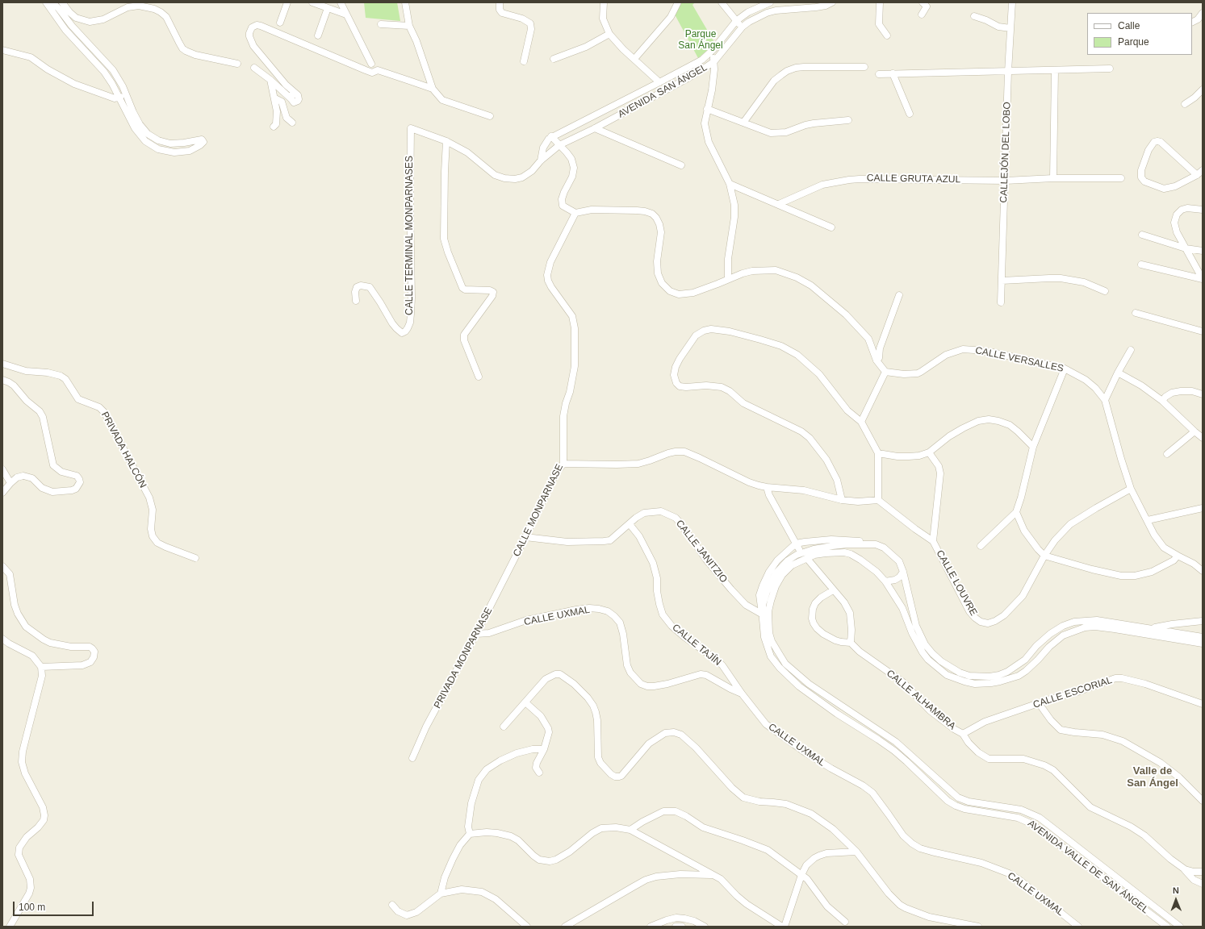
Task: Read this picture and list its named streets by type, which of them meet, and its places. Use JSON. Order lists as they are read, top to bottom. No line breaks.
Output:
{"streets":{"street":["AVENIDA SAN ÁNGEL","CALLEJÓN DEL LOBO","CALLE GRUTA AZUL","CALLE TERMINAL MONPARNASES","CALLE VERSALLES","PRIVADA HALCÓN","CALLE MONPARNASE","CALLE JANITZIO","CALLE LOUVRE","CALLE UXMAL","CALLE TAJÍN","PRIVADA MONPARNASE","CALLE ESCORIAL","CALLE ALHAMBRA","AVENIDA VALLE DE SAN ÁNGEL"]},"crossings":[["AVENIDA SAN ÁNGEL","CALLE TERMINAL MONPARNASES"],["CALLEJÓN DEL LOBO","CALLE GRUTA AZUL"],["CALLE VERSALLES","CALLE LOUVRE"],["CALLE MONPARNASE","CALLE JANITZIO"],["CALLE MONPARNASE","PRIVADA MONPARNASE"],["CALLE JANITZIO","CALLE TAJÍN"],["CALLE JANITZIO","AVENIDA VALLE DE SAN ÁNGEL"],["CALLE UXMAL","CALLE TAJÍN"],["CALLE UXMAL","PRIVADA MONPARNASE"],["CALLE ESCORIAL","CALLE ALHAMBRA"]],"districts":["Valle de San Ángel"],"parks":["Parque San Ángel"],"legend":["Calle","Parque"],"scale_bar":"100 m","north":"top"}
